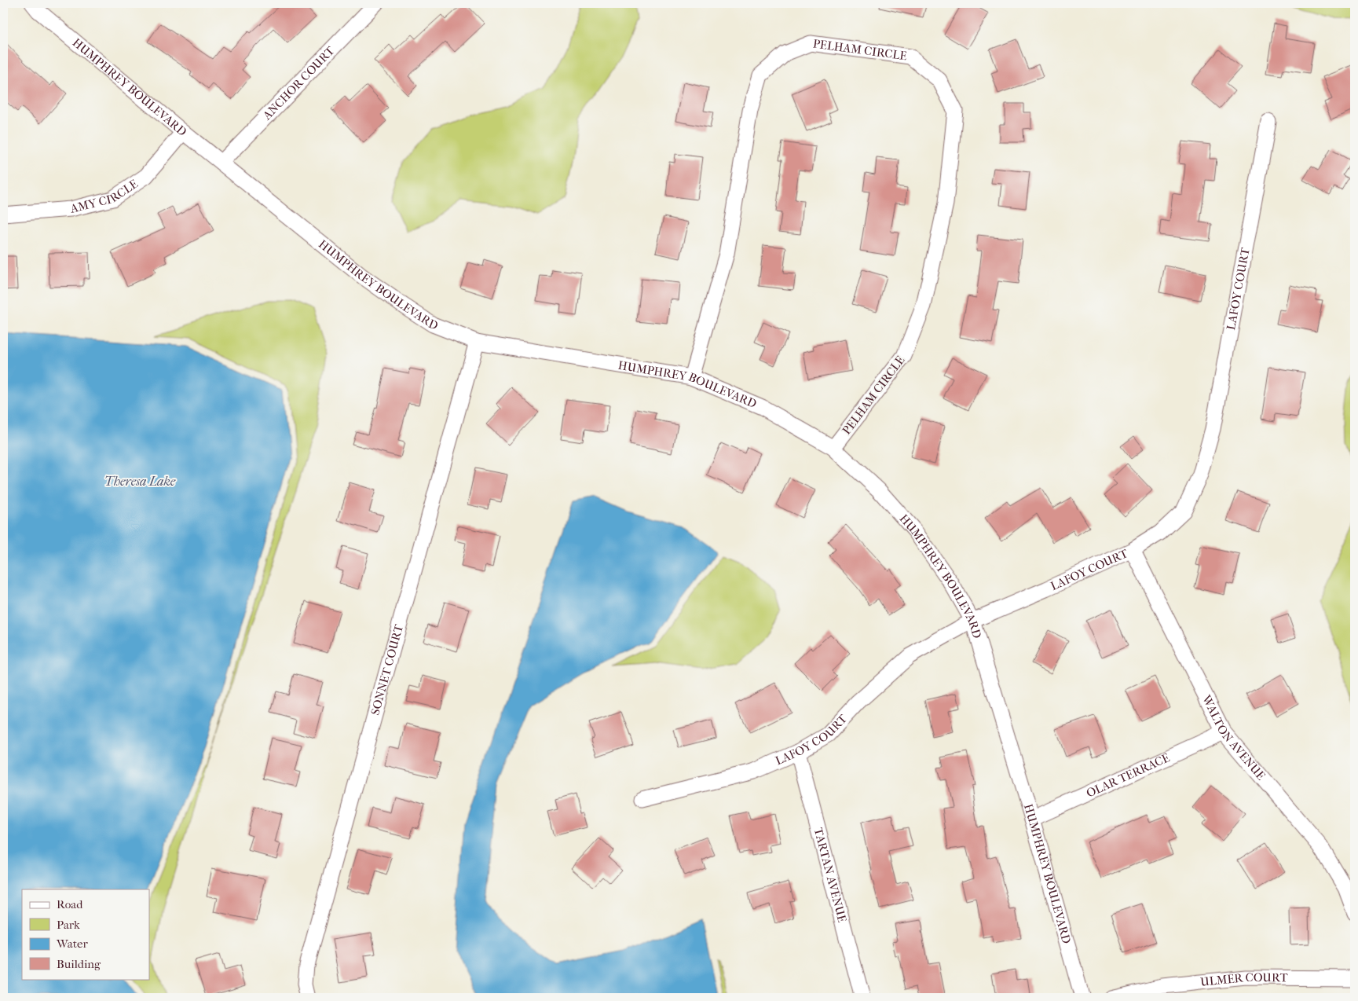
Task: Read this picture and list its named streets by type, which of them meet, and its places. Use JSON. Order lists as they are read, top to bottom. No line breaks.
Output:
{"streets":{"street":["PELHAM CIRCLE","ANCHOR COURT","HUMPHREY BOULEVARD","AMY CIRCLE","LAFOY COURT","SONNET COURT","WALTON AVENUE","OLAR TERRACE","TARTAN AVENUE","ULMER COURT"]},"crossings":[["PELHAM CIRCLE","HUMPHREY BOULEVARD"],["ANCHOR COURT","HUMPHREY BOULEVARD"],["HUMPHREY BOULEVARD","AMY CIRCLE"],["HUMPHREY BOULEVARD","LAFOY COURT"],["HUMPHREY BOULEVARD","SONNET COURT"],["HUMPHREY BOULEVARD","OLAR TERRACE"],["LAFOY COURT","WALTON AVENUE"],["LAFOY COURT","TARTAN AVENUE"],["WALTON AVENUE","OLAR TERRACE"]],"water":["Theresa Lake"],"legend":["Road","Park","Water","Building"]}
